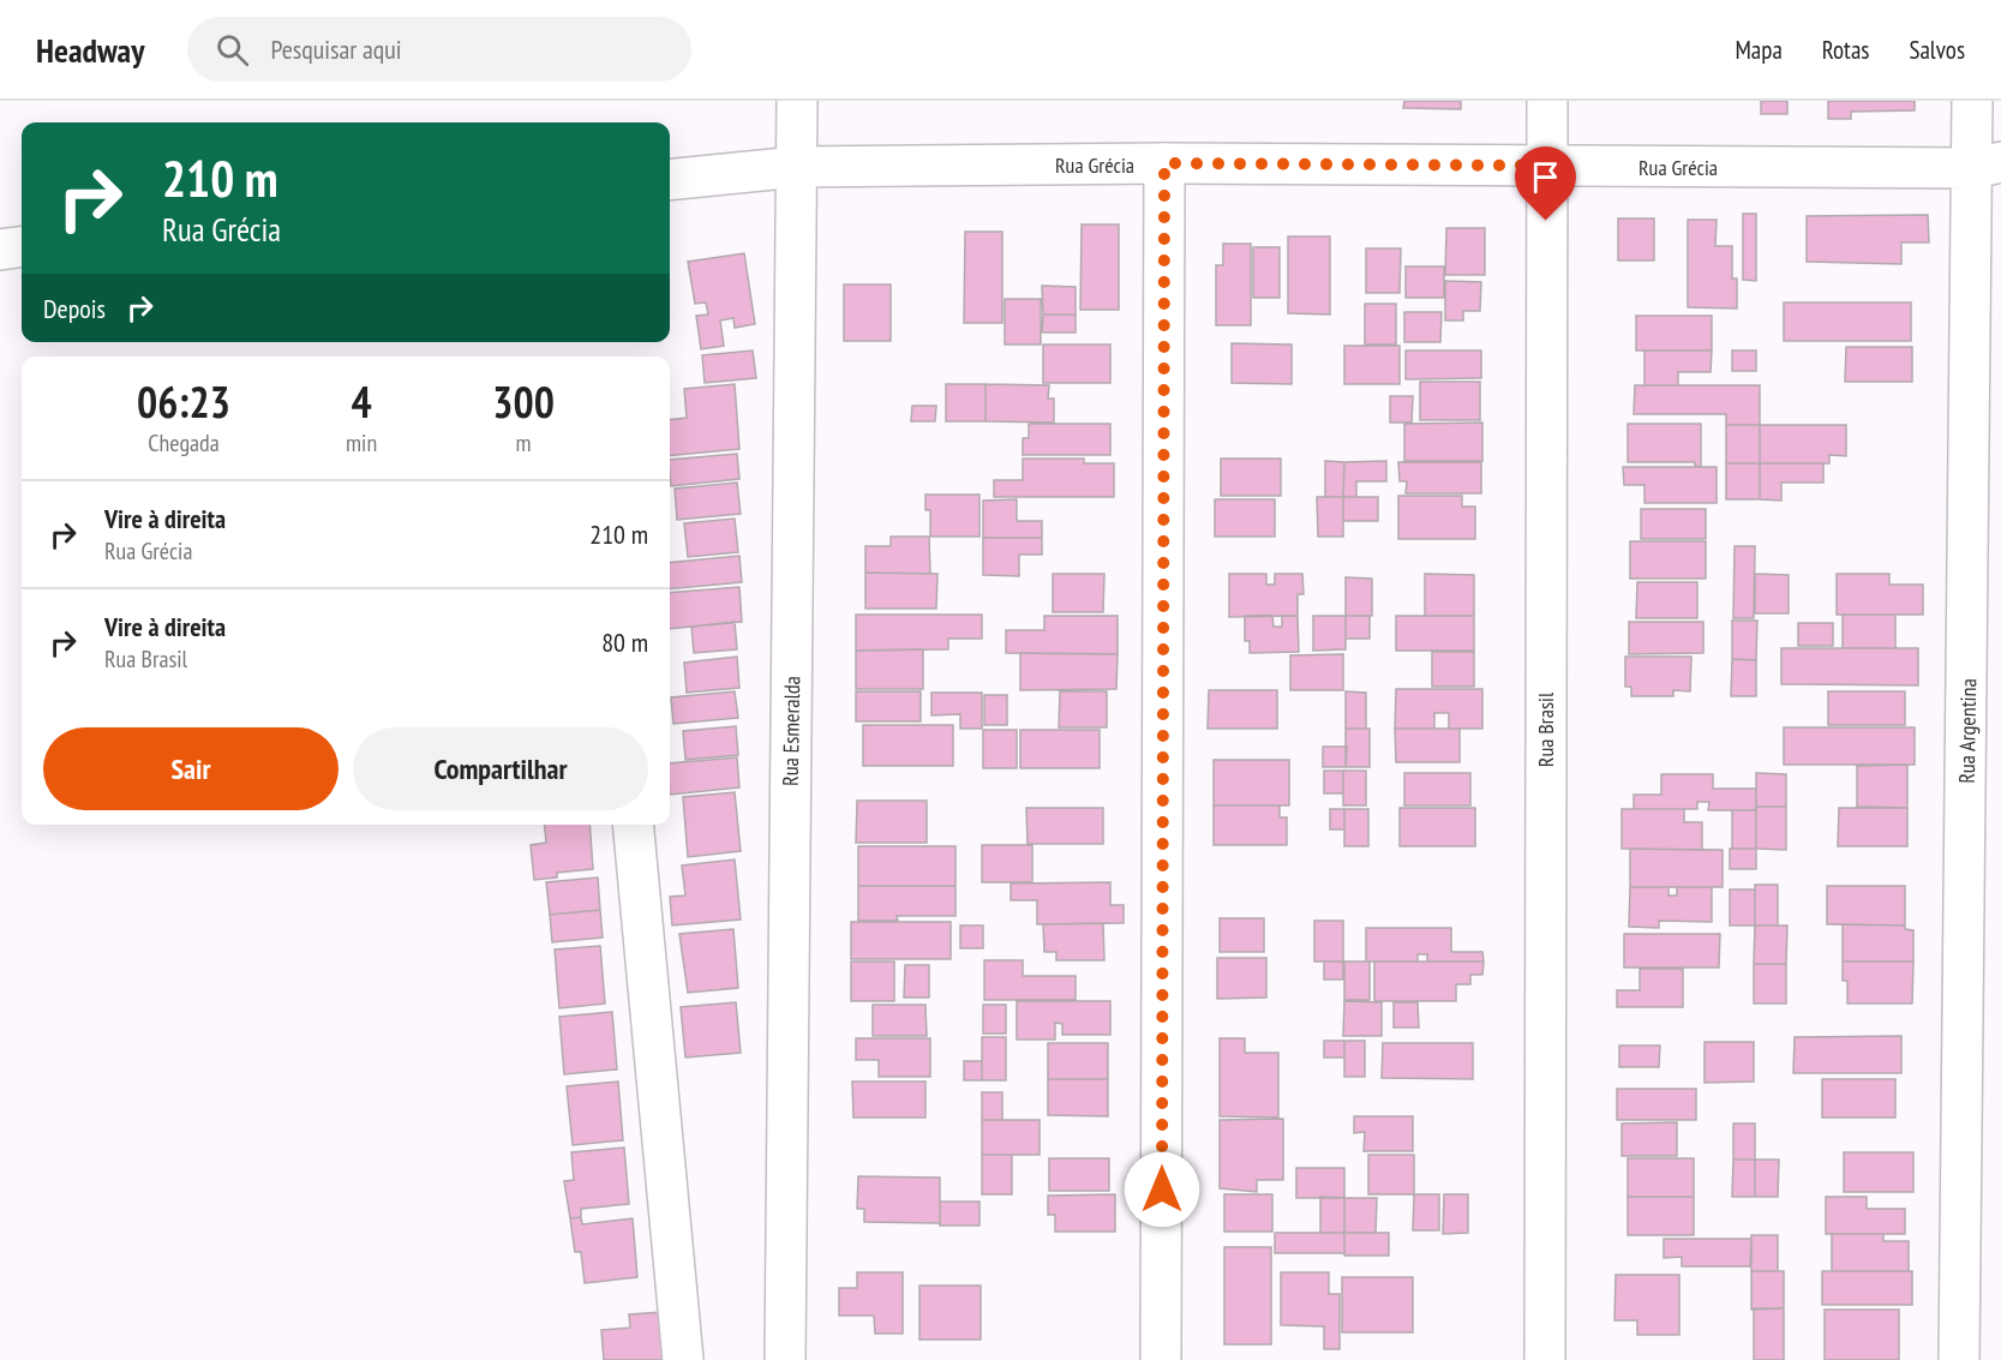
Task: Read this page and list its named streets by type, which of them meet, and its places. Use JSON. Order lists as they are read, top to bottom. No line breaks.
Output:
{"streets":{"street":["Rua Grécia","Rua Brasil","Rua Esmeralda","Rua Argentina"]},"crossings":[["Rua Grécia","Rua Brasil"],["Rua Grécia","Rua Esmeralda"],["Rua Grécia","Rua Argentina"]],"page":{"header":"Headway","search":"Pesquisar aqui","nav":["Mapa","Rotas","Salvos"],"turn":["210 m","Rua Grécia"],"then":"Depois","eta":["06:23","Chegada","4","min","300","m"],"list":[{"name":"Vire à direita","note":"Rua Grécia","value":"210 m"},{"name":"Vire à direita","note":"Rua Brasil","value":"80 m"}],"buttons":["Sair","Compartilhar"]}}
